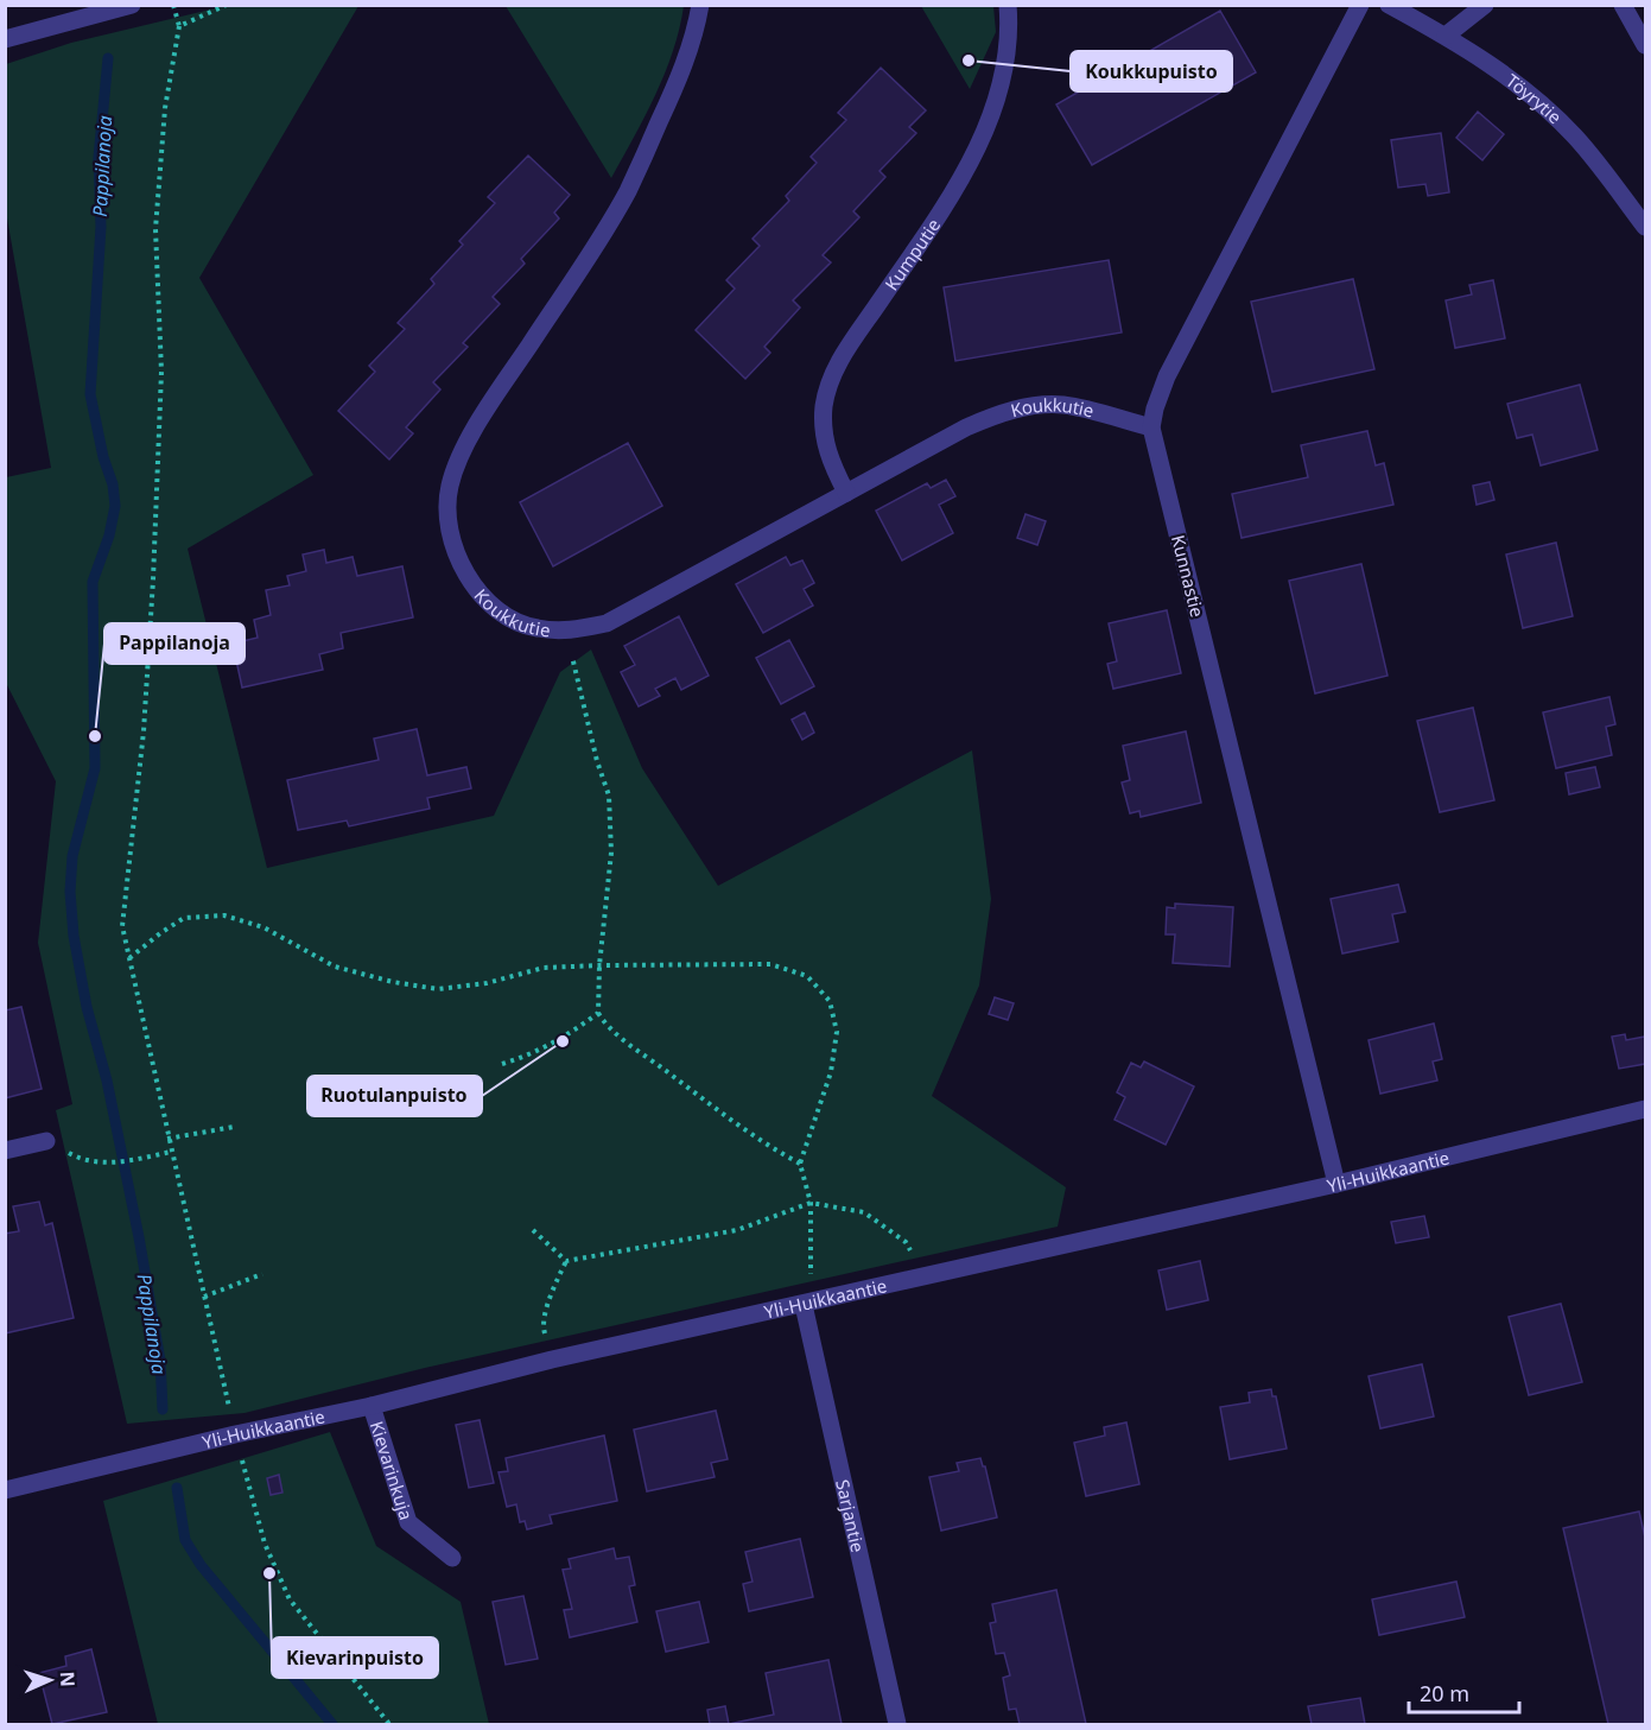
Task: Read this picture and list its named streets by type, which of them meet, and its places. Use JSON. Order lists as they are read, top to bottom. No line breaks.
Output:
{"streets":{"street":["Töyrytie","Kumputie","Koukkutie","Kunnastie","Yli-Huikkaantie","Kievarinkuja","Sarjantie"]},"crossings":[["Kumputie","Koukkutie"],["Koukkutie","Kunnastie"],["Kunnastie","Yli-Huikkaantie"],["Yli-Huikkaantie","Kievarinkuja"],["Yli-Huikkaantie","Sarjantie"]],"water":["Pappilanoja"],"places":["Koukkupuisto","Pappilanoja","Ruotulanpuisto","Kievarinpuisto"],"scale_bar":"20 m","north":"right"}
